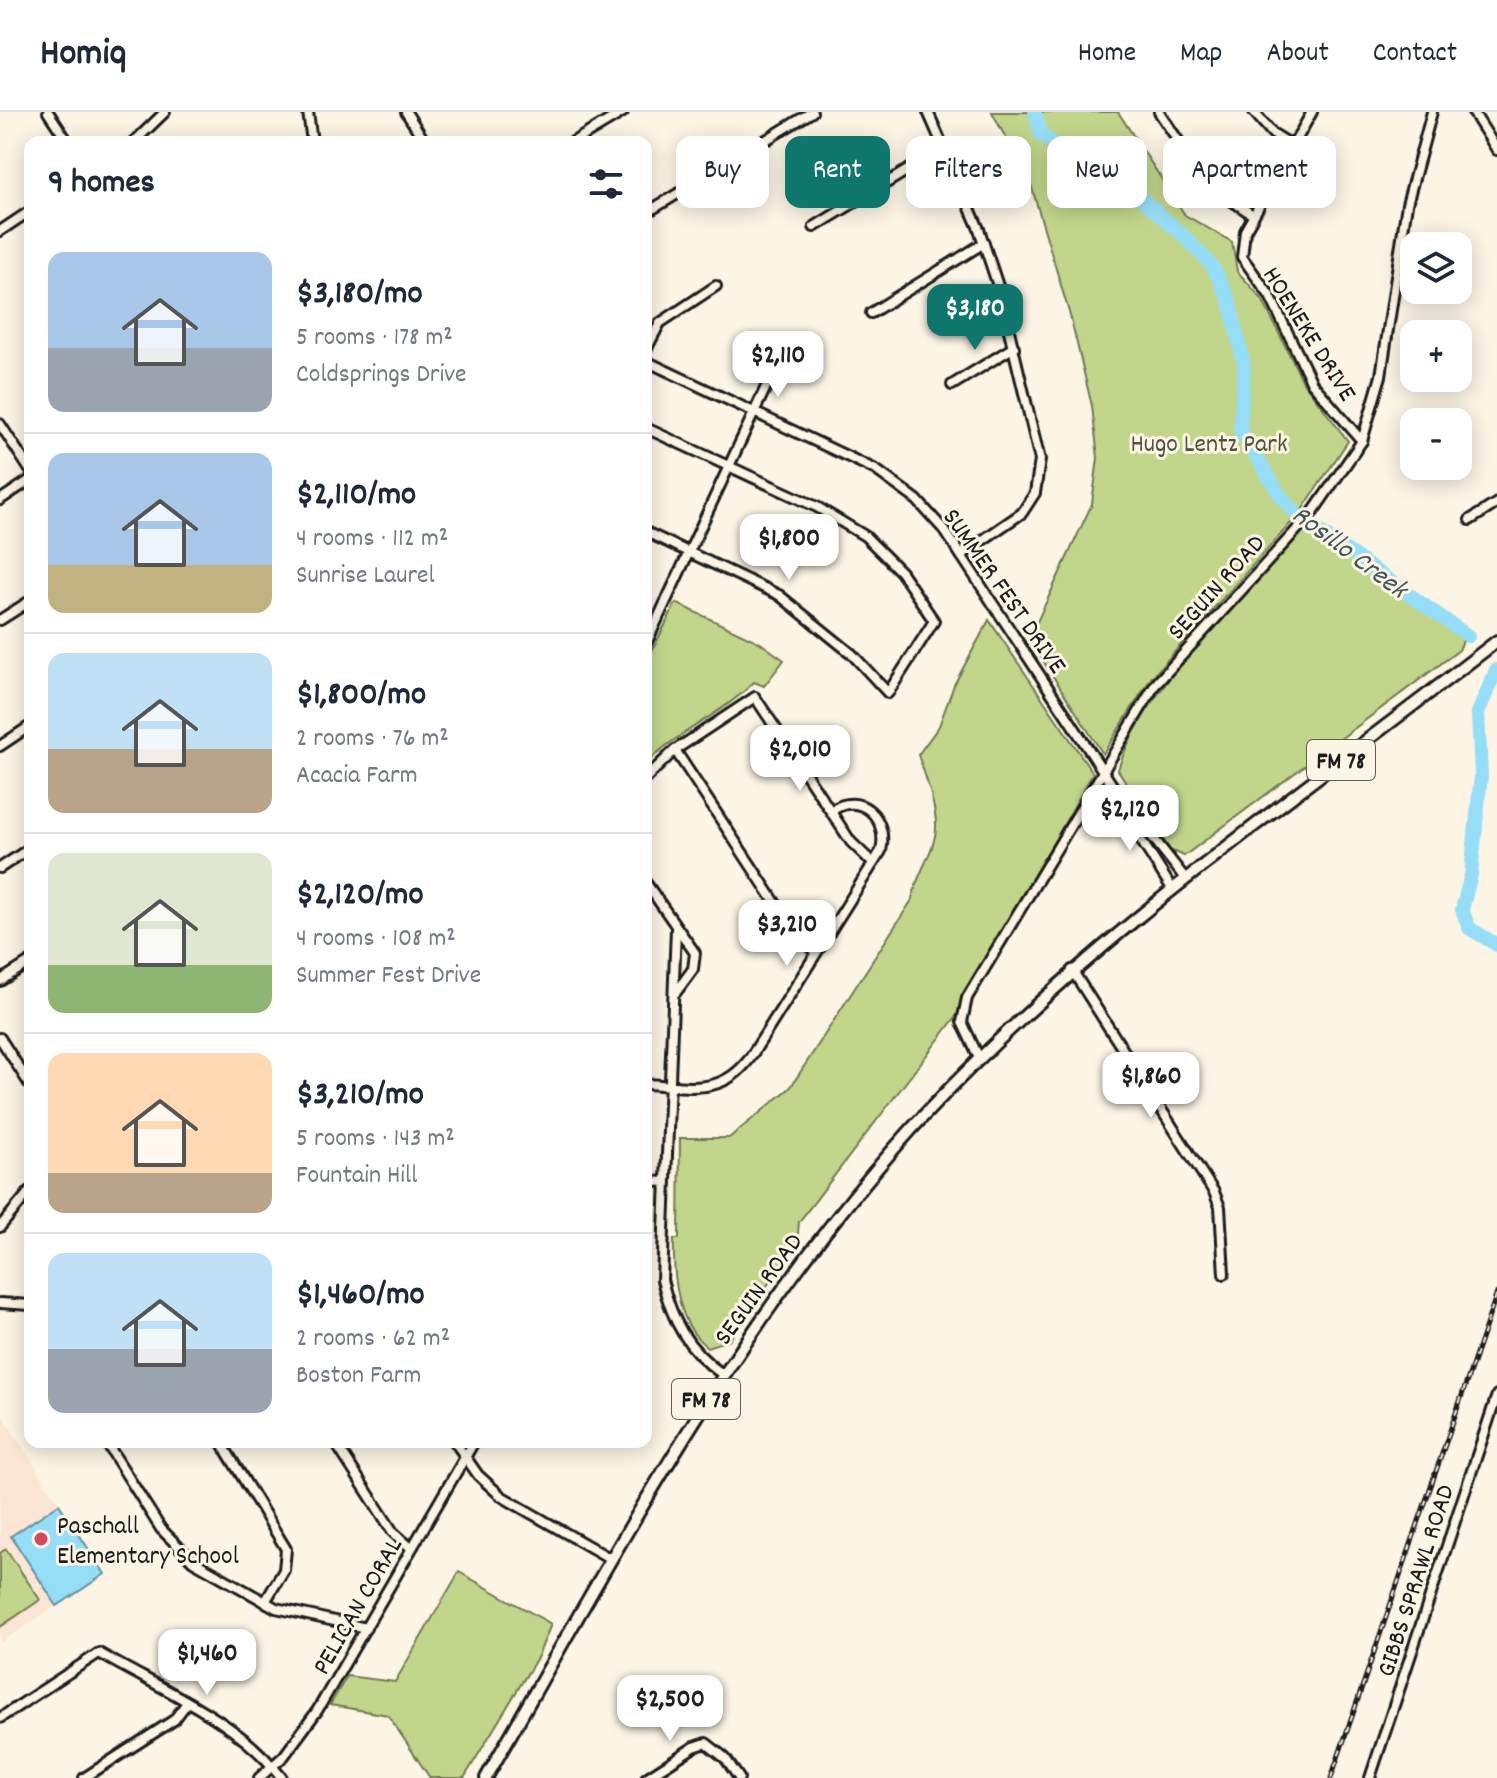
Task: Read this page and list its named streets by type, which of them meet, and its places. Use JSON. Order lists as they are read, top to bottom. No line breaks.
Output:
{"streets":{"main road":["SEGUIN ROAD","FM 78"],"street":["HOENEKE DRIVE","SUMMER FEST DRIVE","GIBBS SPRAWL ROAD","PELICAN CORAL"]},"crossings":[["HOENEKE DRIVE","SEGUIN ROAD"],["SEGUIN ROAD","SUMMER FEST DRIVE"]],"water":["Rosillo Creek"],"parks":["Hugo Lentz Park"],"places":["Paschall Elementary School"],"page":{"header":"Homiq","nav":["Home","Map","About","Contact"],"chip":["Buy","Rent","Filters","New","Apartment"],"heading":"9 homes","map_buttons":["+","−"],"list":[{"name":"$3,180/mo","note":"5 rooms · 178 m² · Coldsprings Drive"},{"name":"$2,110/mo","note":"4 rooms · 112 m² · Sunrise Laurel"},{"name":"$1,800/mo","note":"2 rooms · 76 m² · Acacia Farm"},{"name":"$2,120/mo","note":"4 rooms · 108 m² · Summer Fest Drive"},{"name":"$3,210/mo","note":"5 rooms · 143 m² · Fountain Hill"},{"name":"$1,460/mo","note":"2 rooms · 62 m² · Boston Farm"}],"price":["$3,180","$2,110","$1,800","$2,010","$2,120","$3,210","$1,860","$1,460","$2,500"]}}
